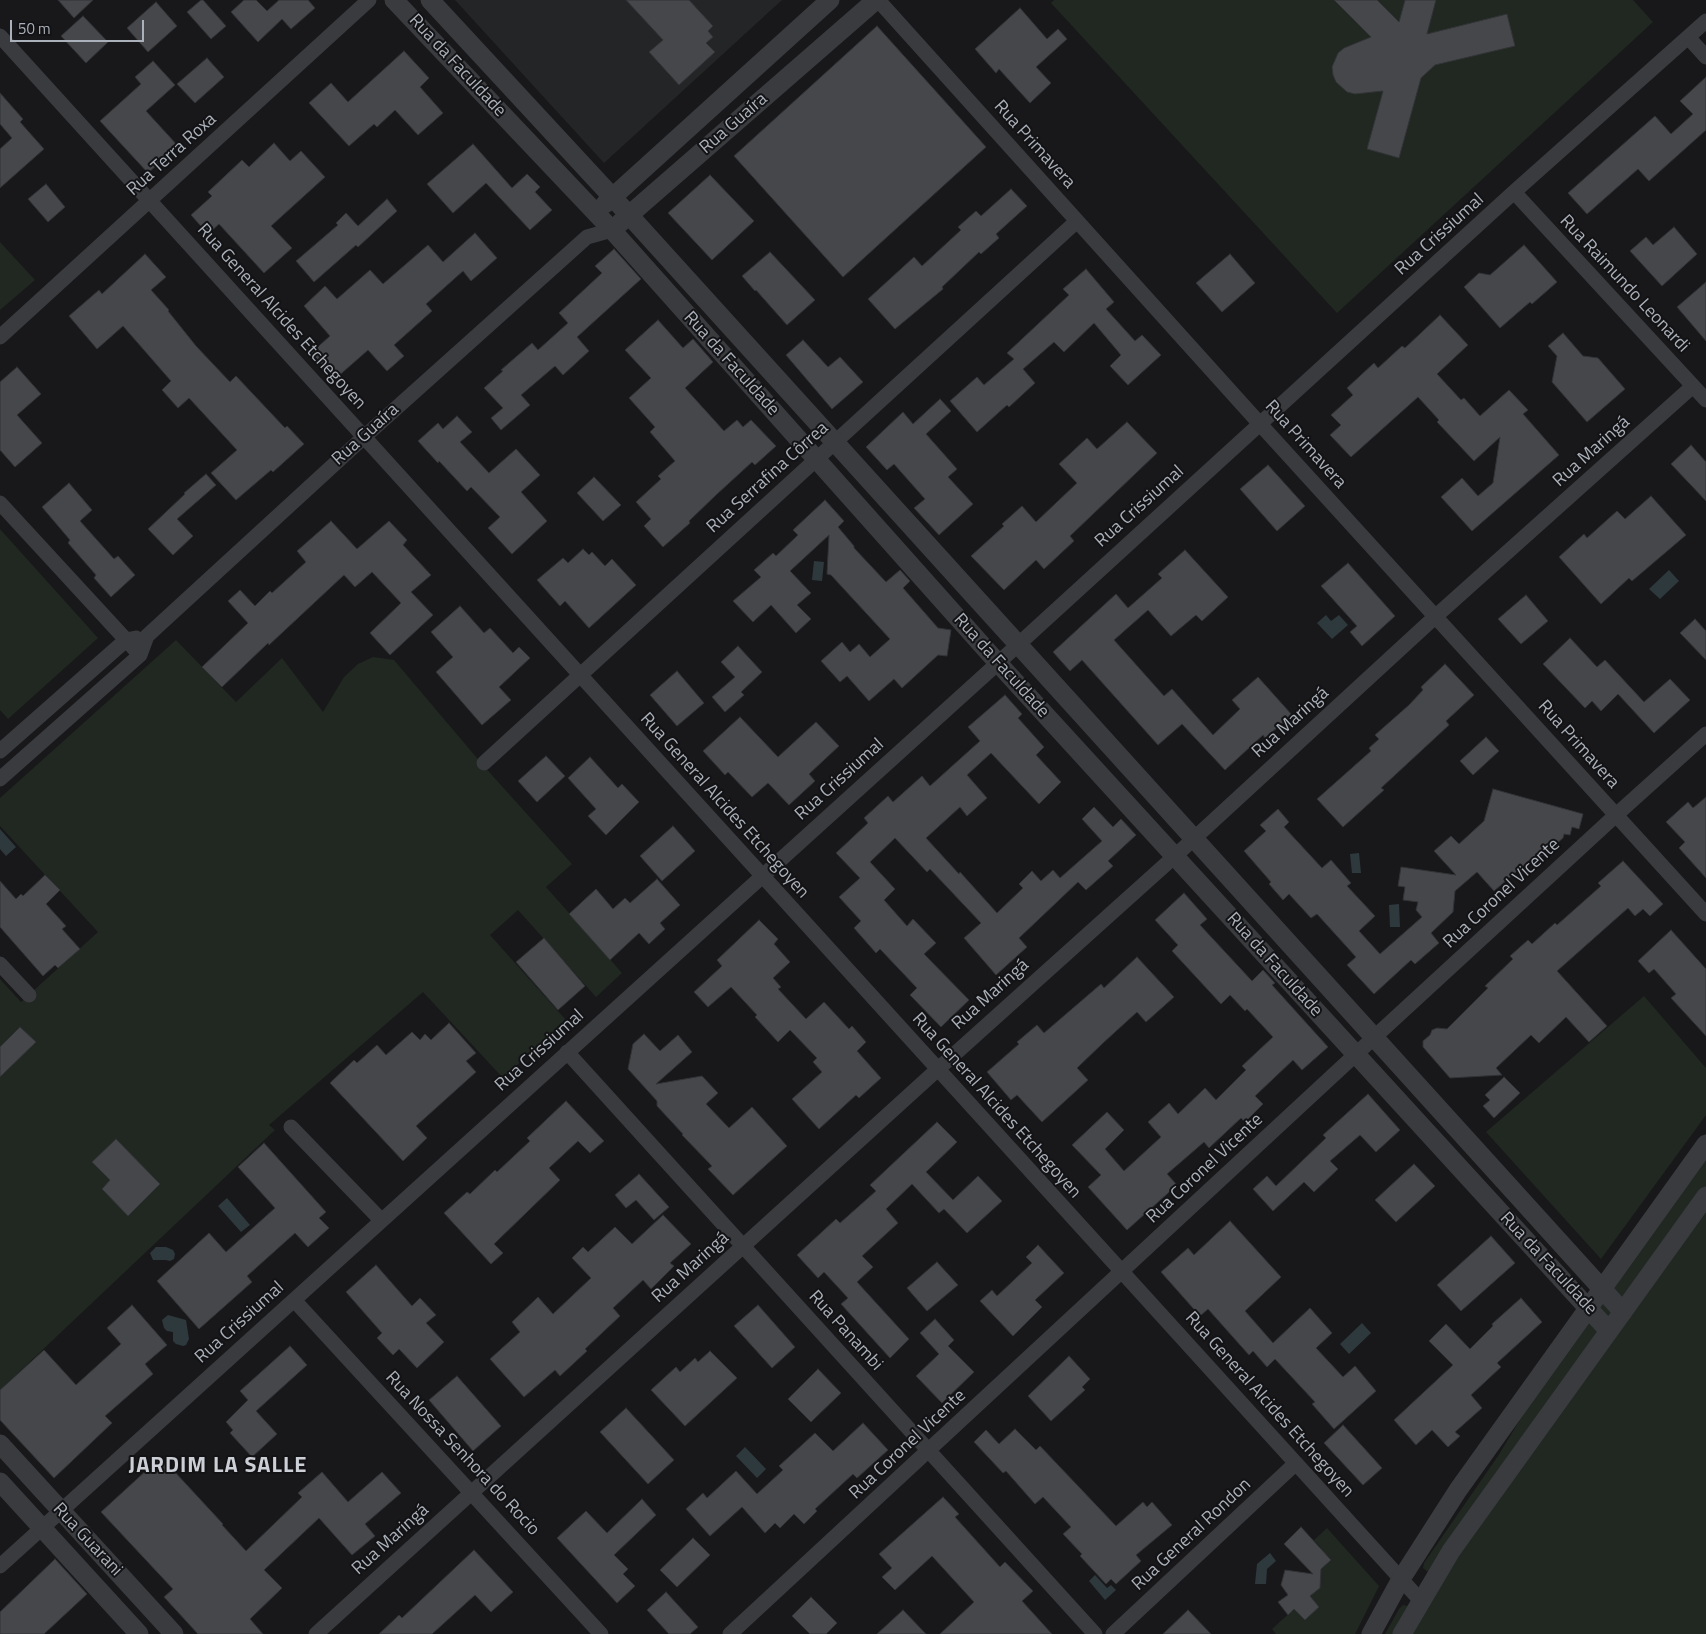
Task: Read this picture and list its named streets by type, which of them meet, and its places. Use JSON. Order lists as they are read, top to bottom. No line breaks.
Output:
{"streets":{"street":["Rua da Faculdade","Rua Guaíra","Rua Primavera","Rua Terra Roxa","Rua Crissiumal","Rua Raimundo Leonardi","Rua General Alcides Etchegoyen","Rua Maringá","Rua Serrafina Côrrea","Rua Coronel Vicente","Rua Panambi","Rua Nossa Senhora do Rocio","Rua General Rondon","Rua Guarani"]},"crossings":[["Rua da Faculdade","Rua Guaíra"],["Rua da Faculdade","Rua Crissiumal"],["Rua da Faculdade","Rua Maringá"],["Rua da Faculdade","Rua Serrafina Côrrea"],["Rua da Faculdade","Rua Coronel Vicente"],["Rua Guaíra","Rua Primavera"],["Rua Guaíra","Rua General Alcides Etchegoyen"],["Rua Primavera","Rua Crissiumal"],["Rua Primavera","Rua Maringá"],["Rua Primavera","Rua Serrafina Côrrea"],["Rua Primavera","Rua Coronel Vicente"],["Rua Terra Roxa","Rua General Alcides Etchegoyen"],["Rua Crissiumal","Rua Raimundo Leonardi"],["Rua Crissiumal","Rua General Alcides Etchegoyen"],["Rua Crissiumal","Rua Panambi"],["Rua Crissiumal","Rua Nossa Senhora do Rocio"],["Rua Crissiumal","Rua Guarani"],["Rua Raimundo Leonardi","Rua Maringá"],["Rua General Alcides Etchegoyen","Rua Maringá"],["Rua General Alcides Etchegoyen","Rua Serrafina Côrrea"],["Rua General Alcides Etchegoyen","Rua Coronel Vicente"],["Rua General Alcides Etchegoyen","Rua General Rondon"],["Rua Maringá","Rua Panambi"],["Rua Maringá","Rua Nossa Senhora do Rocio"],["Rua Coronel Vicente","Rua Panambi"]],"districts":["JARDIM LA SALLE"],"scale_bar":"50 m"}
